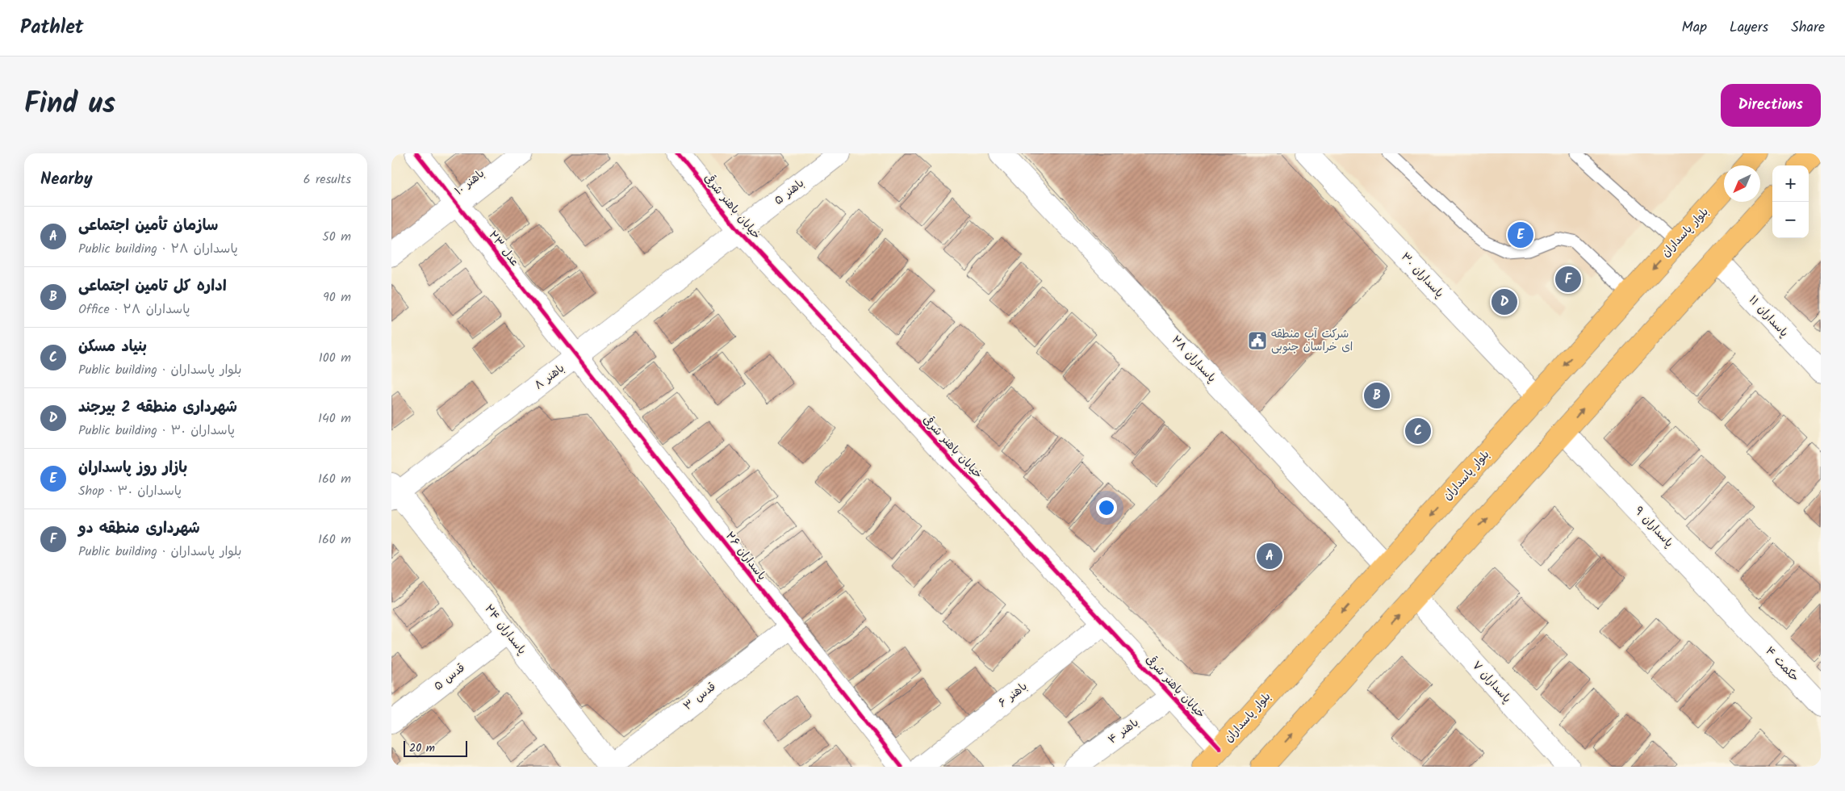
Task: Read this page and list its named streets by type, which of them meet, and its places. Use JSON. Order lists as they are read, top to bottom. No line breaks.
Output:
{"streets":{"main road":["بلوار پاسداران"],"street":["باهنر ۱۰","باهنر ۵","خیابان باهنر شرقی","عدل ۲۳","پاسداران ۳۰","پاسداران ۱۱","پاسداران ۲۸","باهنر ۸","پاسداران ۹","پاسداران ۲۶","پاسداران ۲۴","حکمت ۴","قدس ۵","پاسداران ۷","باهنر ۶","قدس ۳","باهنر ۴"]},"crossings":[["باهنر ۱۰","عدل ۲۳"],["باهنر ۵","خیابان باهنر شرقی"],["باهنر ۵","باهنر ۸"],["خیابان باهنر شرقی","بلوار پاسداران"],["خیابان باهنر شرقی","باهنر ۸"],["خیابان باهنر شرقی","باهنر ۶"],["خیابان باهنر شرقی","باهنر ۴"],["بلوار پاسداران","پاسداران ۳۰"],["بلوار پاسداران","پاسداران ۲۸"],["عدل ۲۳","باهنر ۸"],["عدل ۲۳","پاسداران ۲۶"],["باهنر ۸","پاسداران ۲۶"],["باهنر ۸","پاسداران ۲۴"],["پاسداران ۹","حکمت ۴"],["پاسداران ۲۶","قدس ۳"],["پاسداران ۲۴","قدس ۵"],["پاسداران ۲۴","قدس ۳"]],"places":{"public building":["شرکت آب منطقه ای خراسان جنوبی"]},"scale_bar":"20 m","north":"bottom left","page":{"header":"Pathlet","nav":["Map","Layers","Share"],"title":"Find us","buttons":"Directions","heading":["Nearby","6 results"],"map_buttons":["+","−"],"list":[{"mark":"A","name":"سازمان تأمین اجتماعی","note":"Public building · پاسداران ۲۸","value":"50 m"},{"mark":"B","name":"اداره کل تامین اجتماعی","note":"Office · پاسداران ۲۸","value":"90 m"},{"mark":"C","name":"بنیاد مسکن","note":"Public building · بلوار پاسداران","value":"100 m"},{"mark":"D","name":"شهرداری منطقه 2 بیرجند","note":"Public building · پاسداران ۳۰","value":"140 m"},{"mark":"E","name":"بازار روز پاسداران","note":"Shop · پاسداران ۳۰","value":"160 m"},{"mark":"F","name":"شهرداری منطقه دو","note":"Public building · بلوار پاسداران","value":"160 m"}],"pins":["E","F","D","B","C","A"],"scale":"20 m"}}
